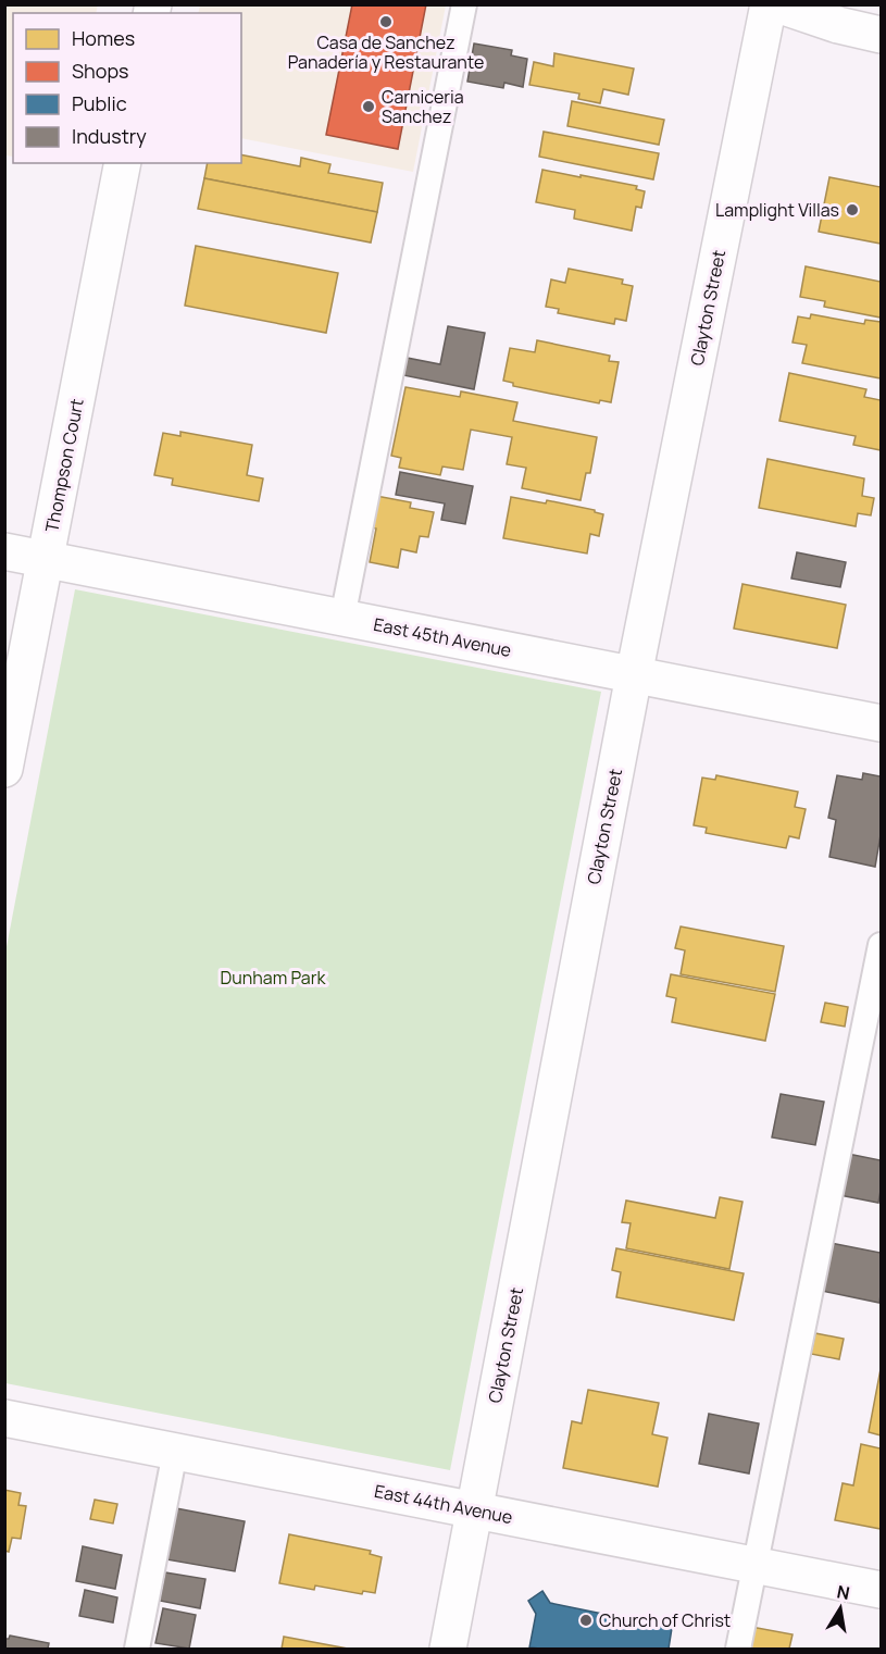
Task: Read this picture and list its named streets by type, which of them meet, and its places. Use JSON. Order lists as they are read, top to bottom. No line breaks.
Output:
{"streets":{"street":["Clayton Street","Thompson Court","East 45th Avenue","East 44th Avenue"]},"crossings":[["Clayton Street","East 45th Avenue"],["Clayton Street","East 44th Avenue"],["Thompson Court","East 45th Avenue"]],"parks":["Dunham Park"],"places":["Casa de Sanchez Panadería y Restaurante","Carniceria Sanchez","Lamplight Villas","Church of Christ"],"legend":["Homes","Shops","Public","Industry"],"north":"top"}
